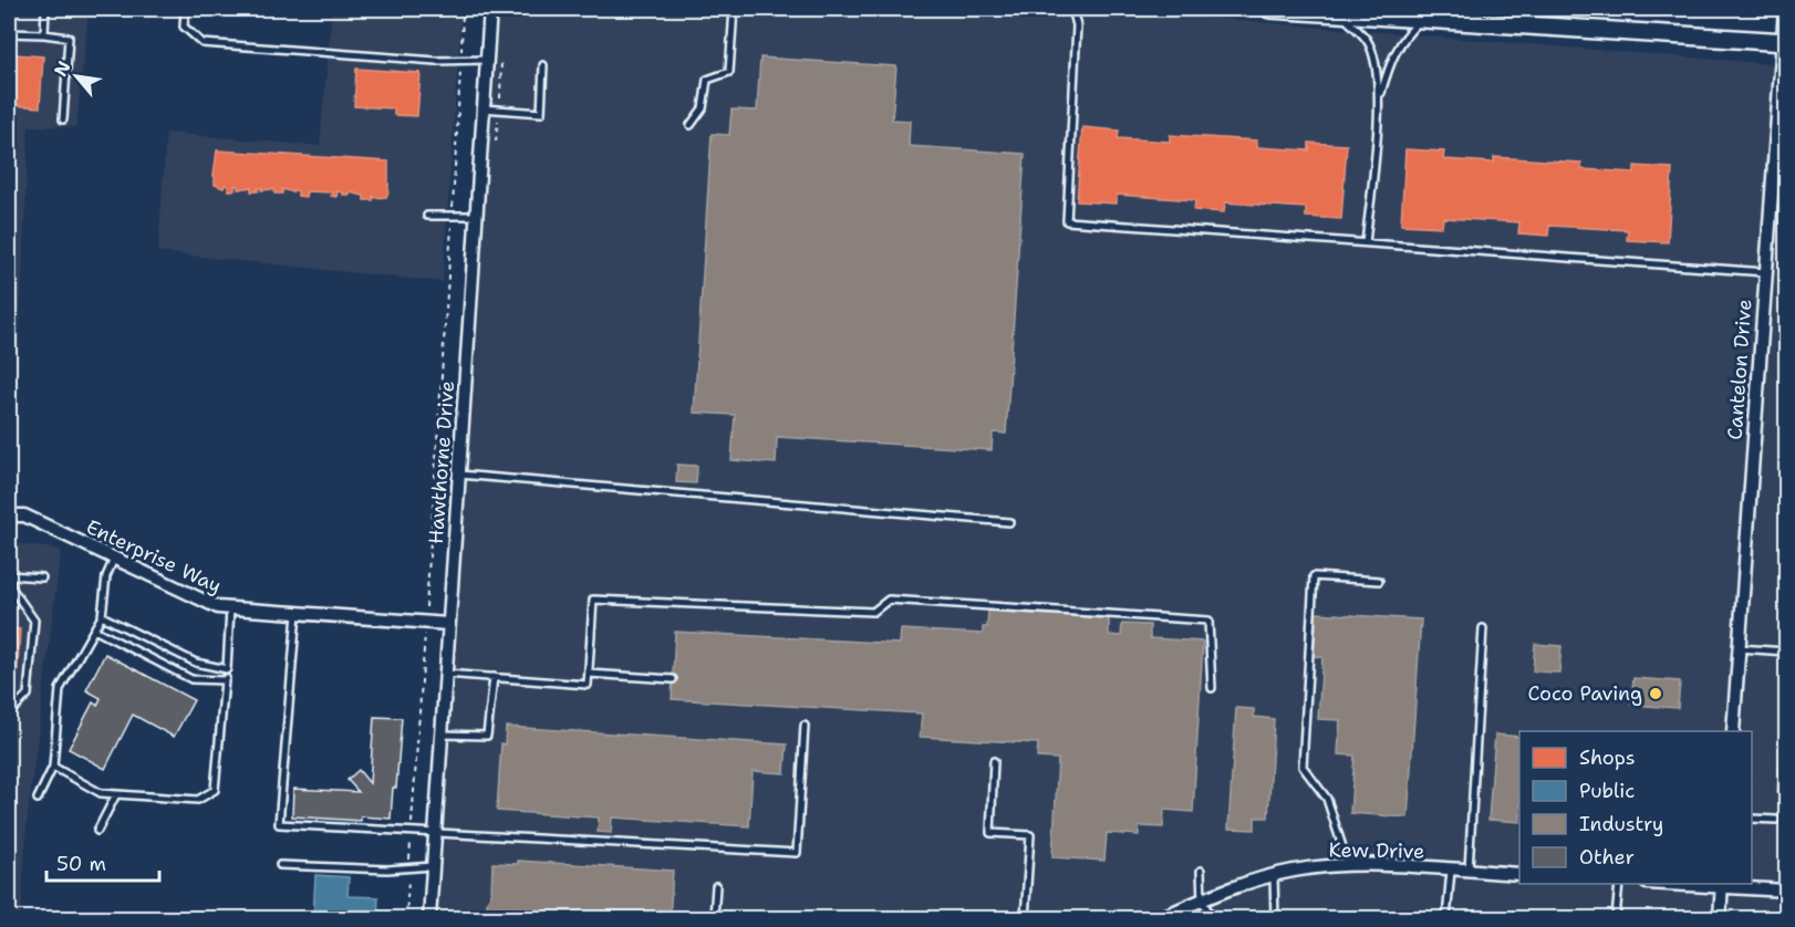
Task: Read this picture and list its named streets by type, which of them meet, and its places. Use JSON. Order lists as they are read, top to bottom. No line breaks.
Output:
{"streets":{"street":["Cantelon Drive","Hawthorne Drive","Enterprise Way","Kew Drive"]},"crossings":[["Hawthorne Drive","Enterprise Way"]],"places":["Coco Paving"],"legend":["Shops","Public","Industry","Other"],"scale_bar":"50 m","north":"top left"}
